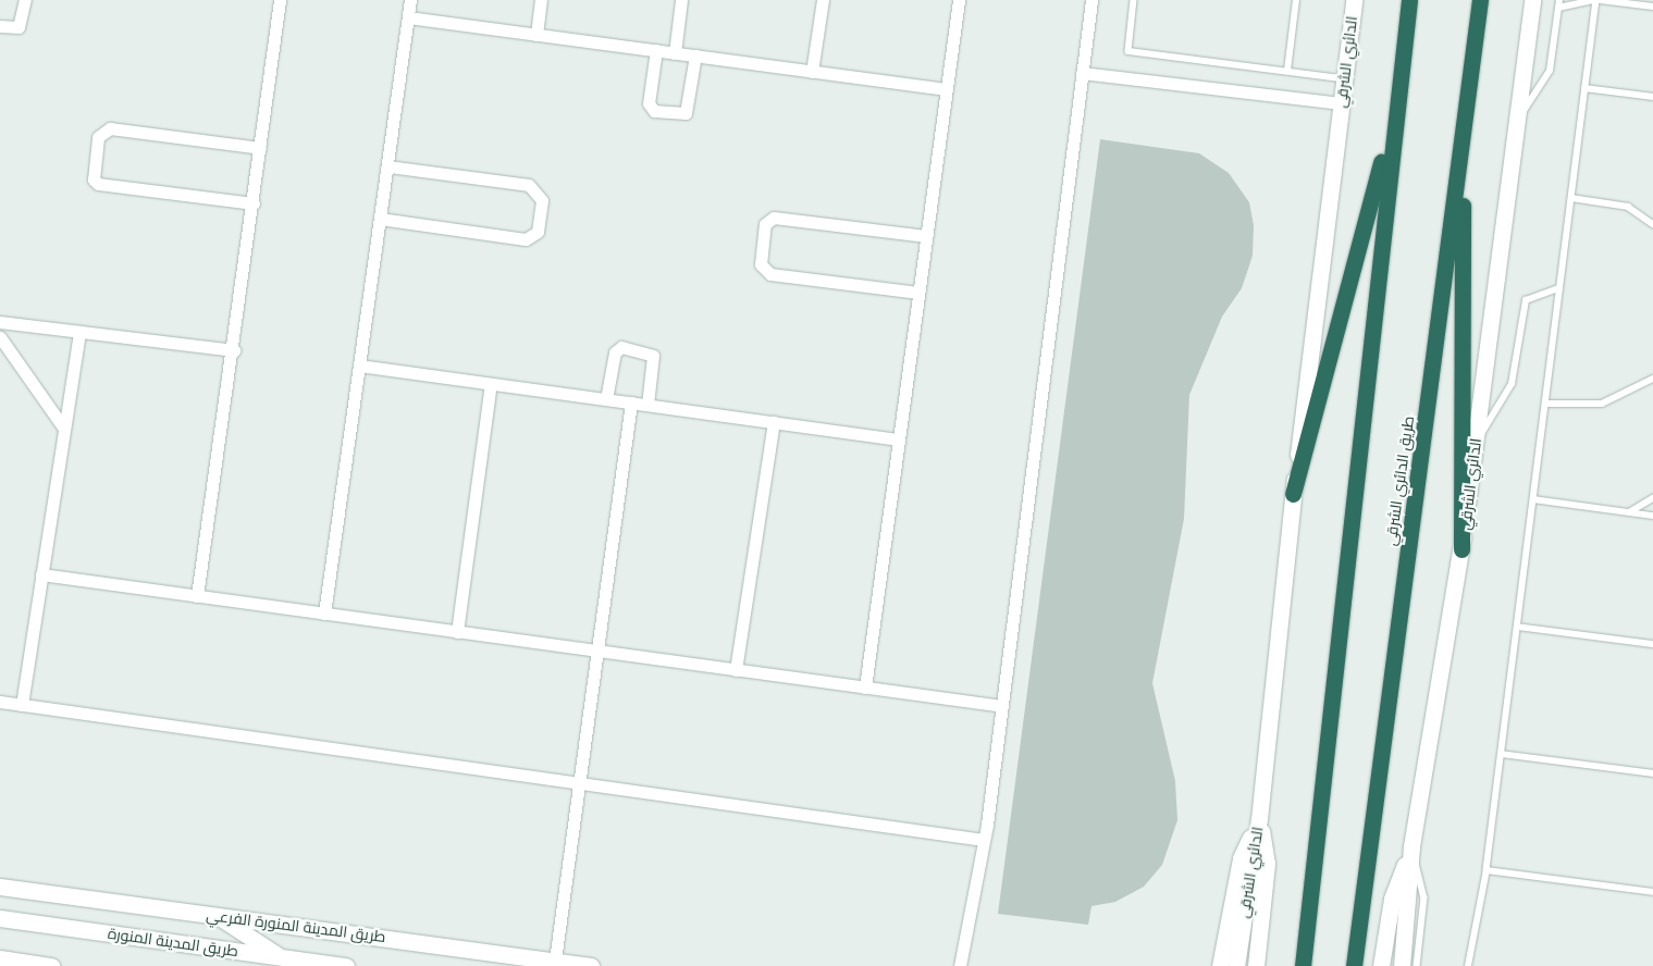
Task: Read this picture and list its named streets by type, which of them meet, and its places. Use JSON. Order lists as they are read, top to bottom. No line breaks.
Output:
{"streets":{"highway":["طريق الدائري الشرقي"],"street":["الدائري الشرقي","طريق المدينة المنورة الفرعي","طريق المدينة المنورة"]}}
